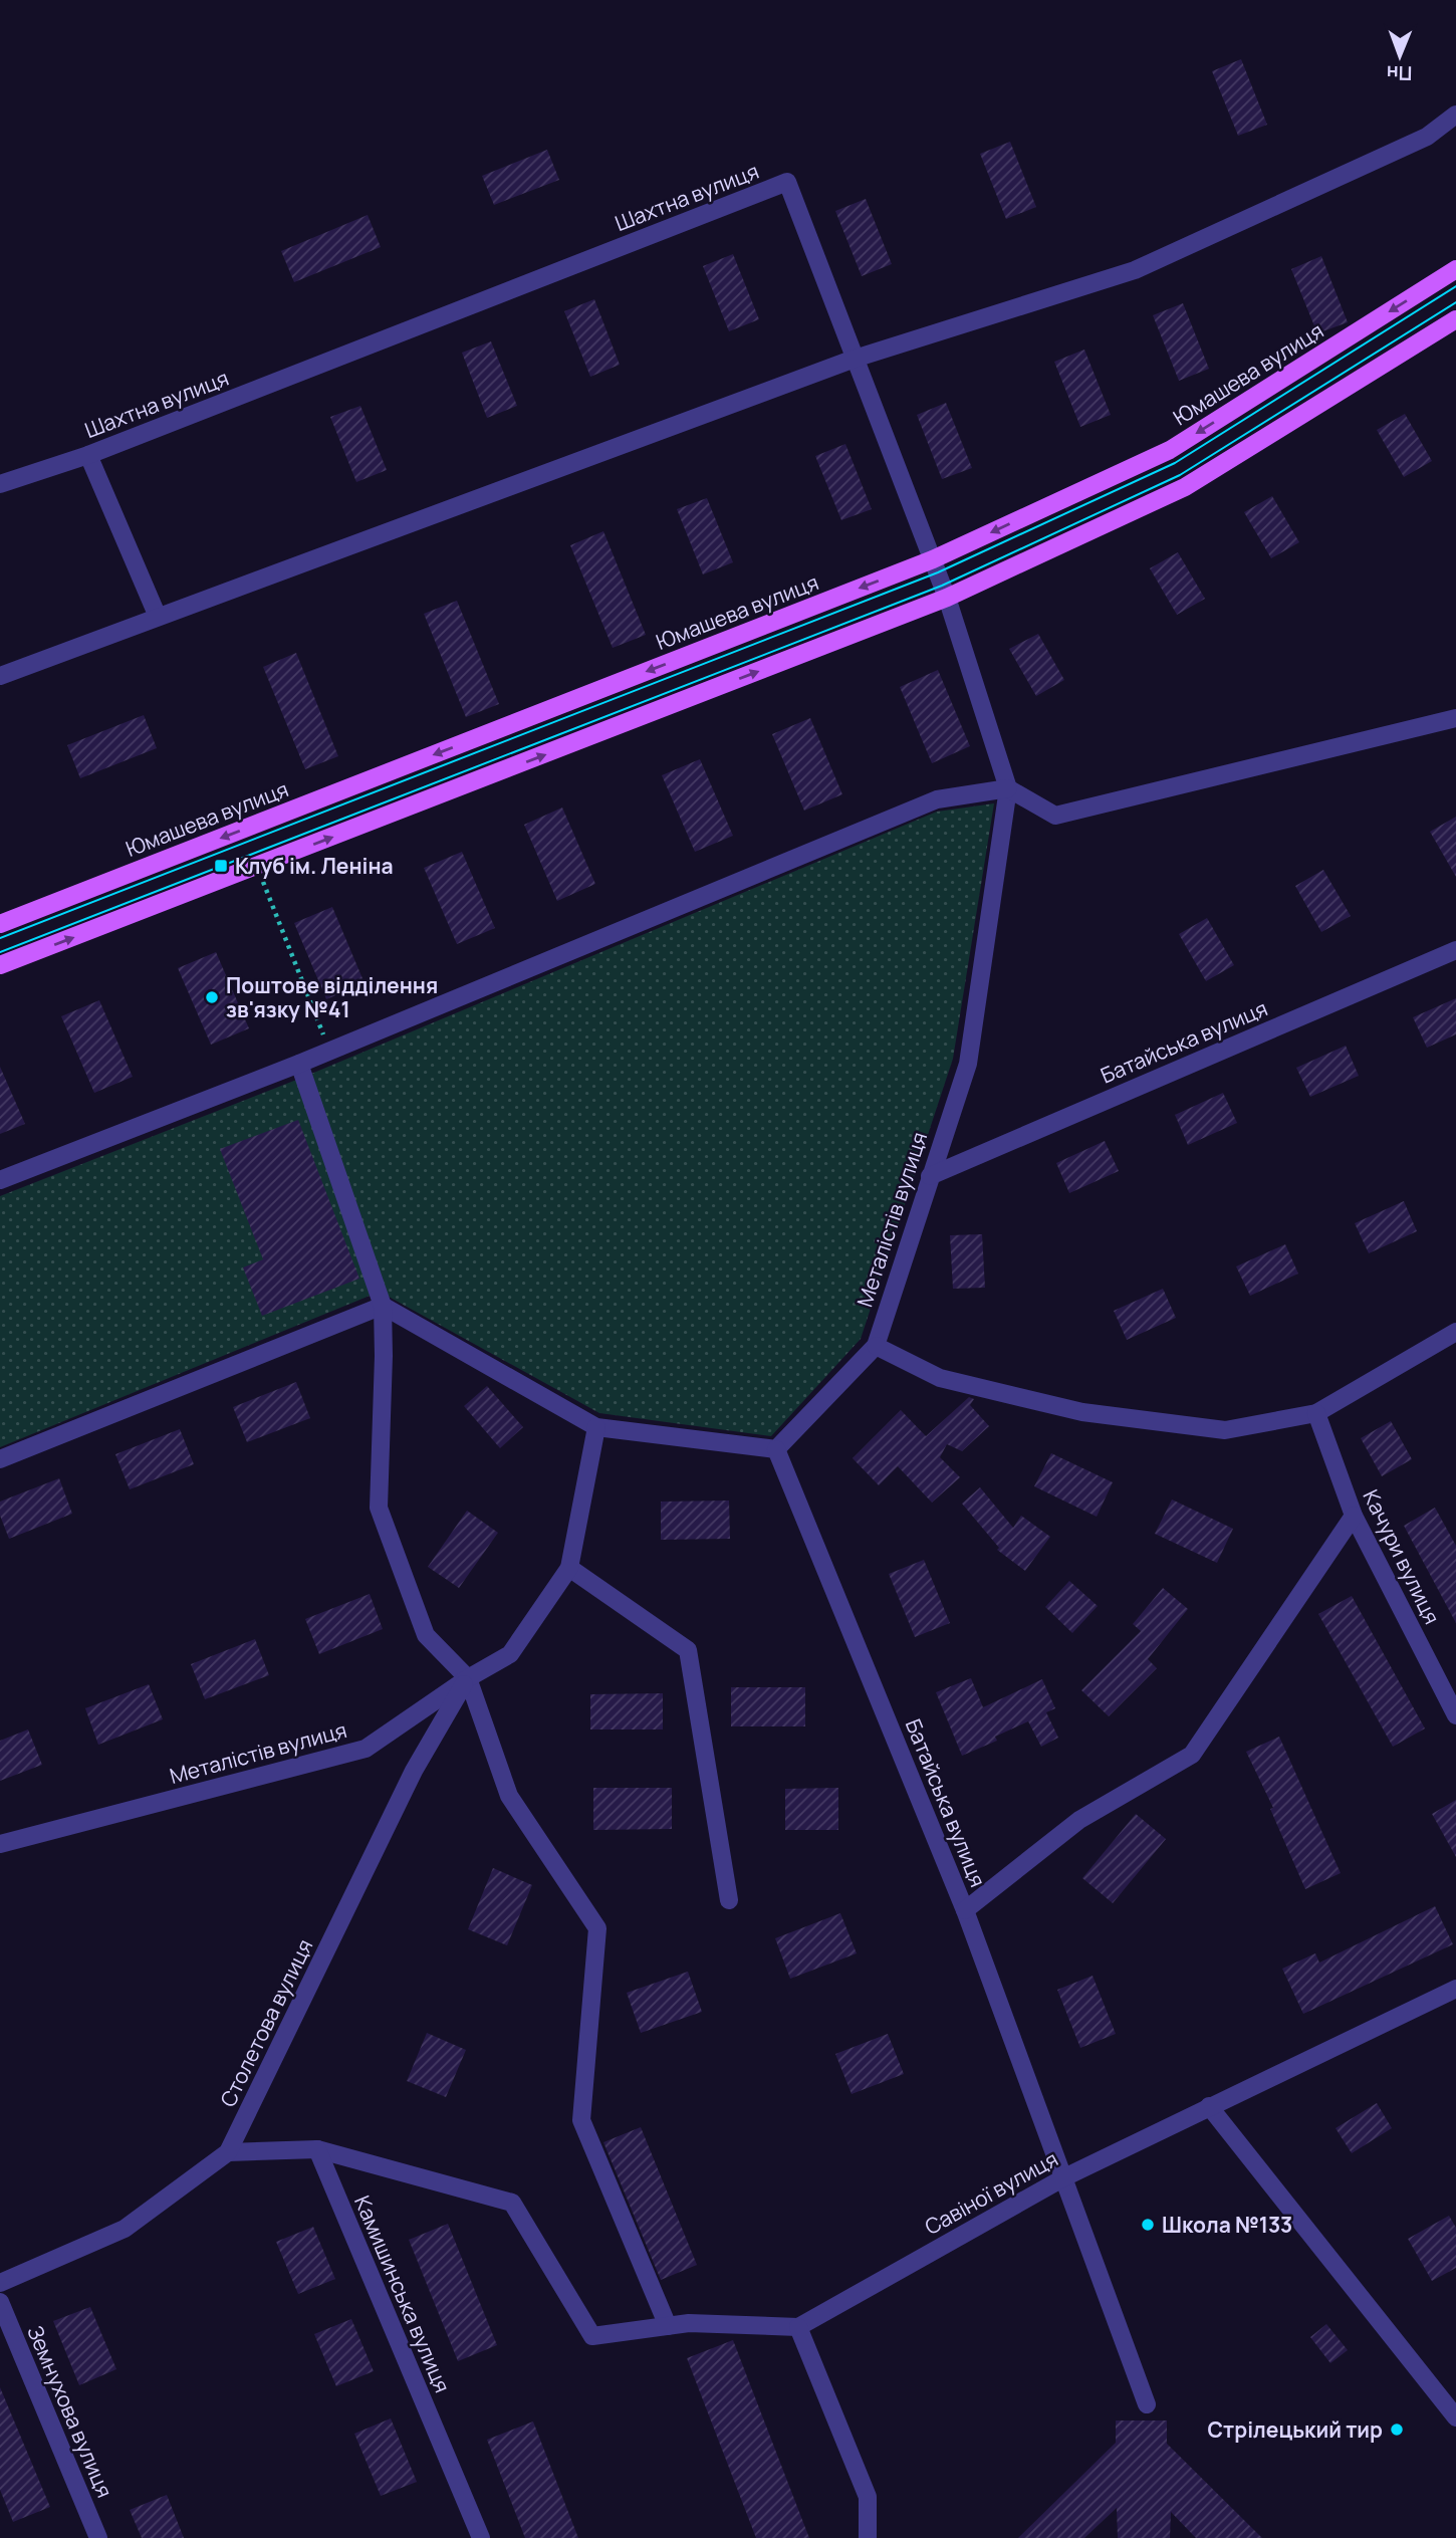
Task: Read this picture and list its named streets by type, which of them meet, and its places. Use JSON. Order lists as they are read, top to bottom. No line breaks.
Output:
{"streets":{"main road":["Юмашева вулиця"],"street":["Шахтна вулиця","Батайська вулиця","Металістів вулиця","Качури вулиця","Столетова вулиця","Савіної вулиця","Камишинська вулиця","Земнухова вулиця"]},"crossings":[["Шахтна вулиця","Юмашева вулиця"],["Шахтна вулиця","Металістів вулиця"],["Батайська вулиця","Металістів вулиця"],["Батайська вулиця","Савіної вулиця"],["Металістів вулиця","Столетова вулиця"]],"places":{"transit":["Клуб ім. Леніна"],"other":["Поштове відділення зв'язку №41","Школа №133","Стрілецький тир"]},"north":"bottom"}
